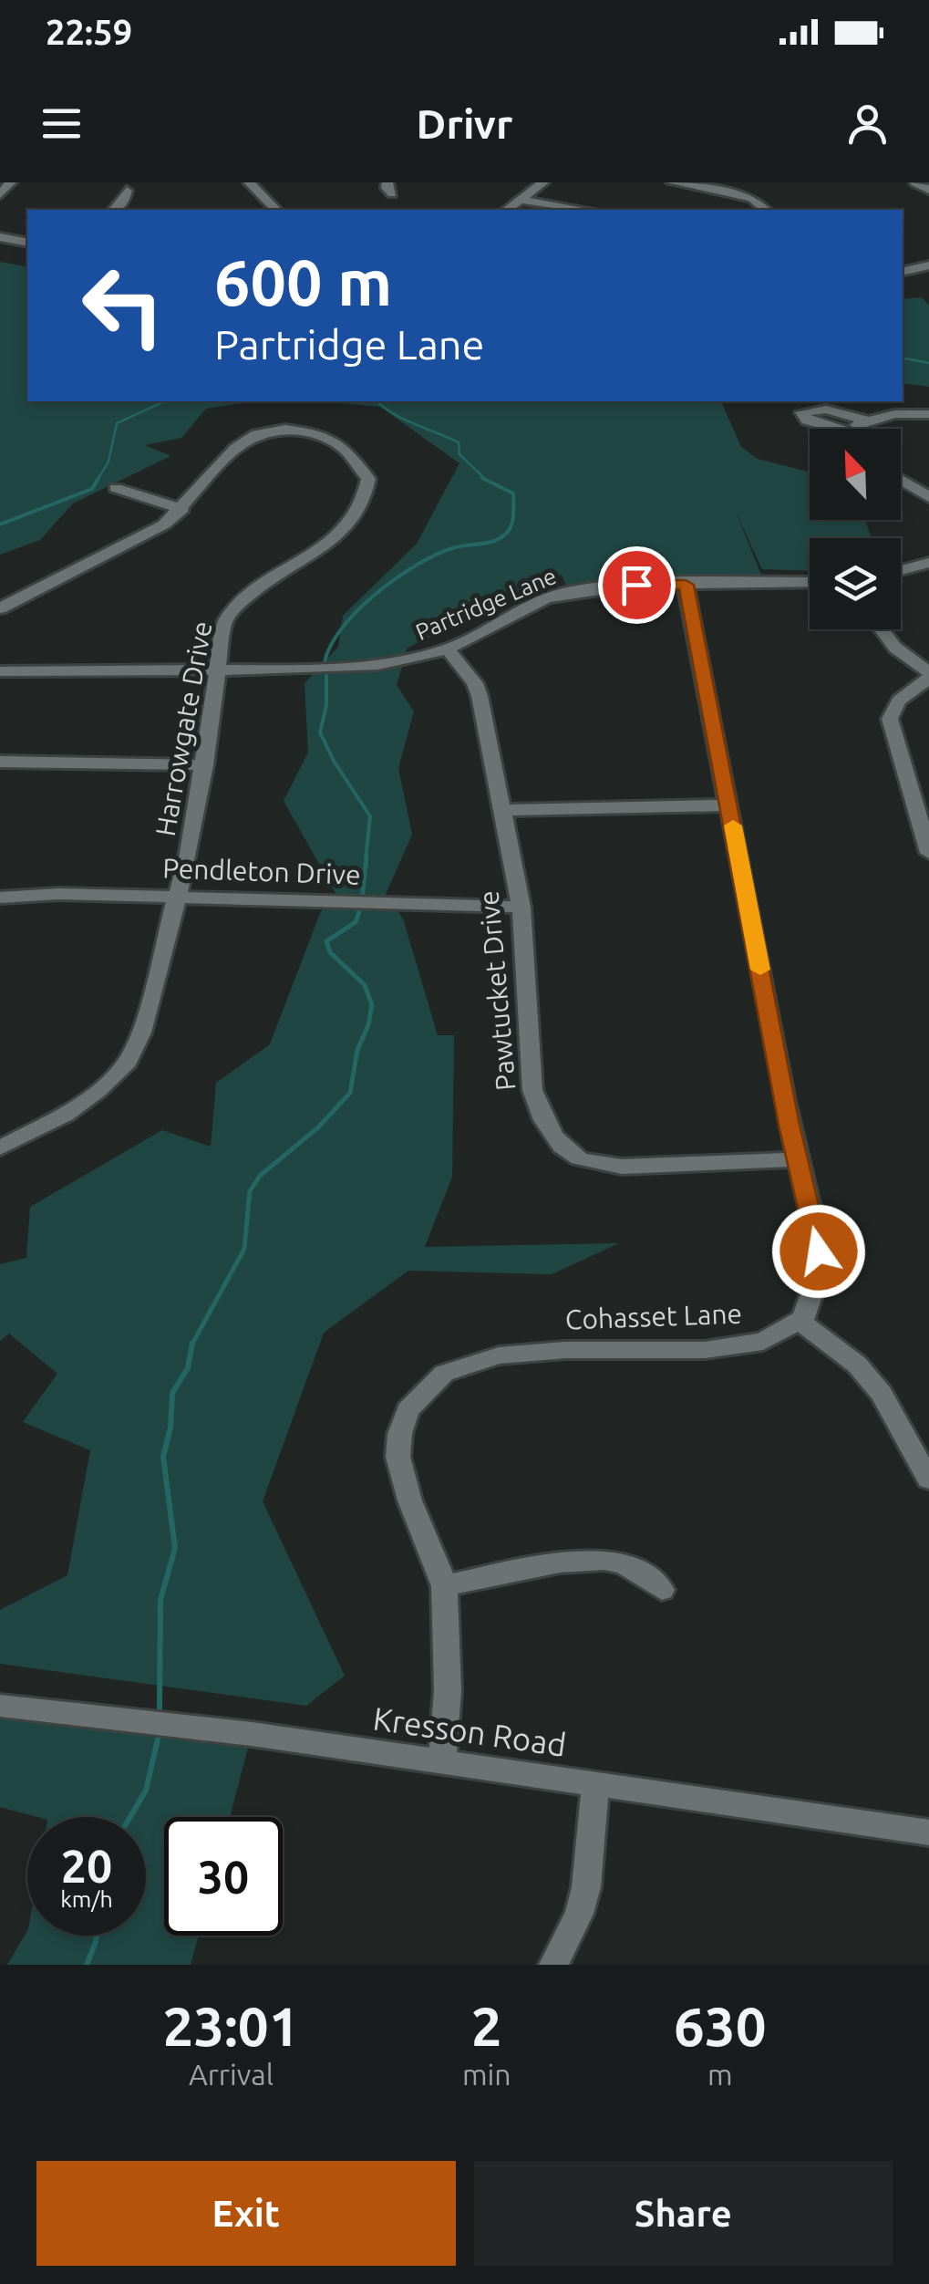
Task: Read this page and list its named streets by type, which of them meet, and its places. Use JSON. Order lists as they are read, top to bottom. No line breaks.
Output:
{"streets":{"street":["Partridge Lane","Harrowgate Drive","Pendleton Drive","Pawtucket Drive","Cohasset Lane","Kresson Road"]},"crossings":[["Partridge Lane","Harrowgate Drive"],["Partridge Lane","Pawtucket Drive"],["Harrowgate Drive","Pendleton Drive"],["Pendleton Drive","Pawtucket Drive"],["Cohasset Lane","Kresson Road"]],"north":"top left","page":{"status":"22:59","header":"Drivr","turn":["600 m","Partridge Lane"],"speed":"20 km/h","limit":"30","eta":["23:01","Arrival","2","min","630","m"],"buttons":["Exit","Share"]}}
